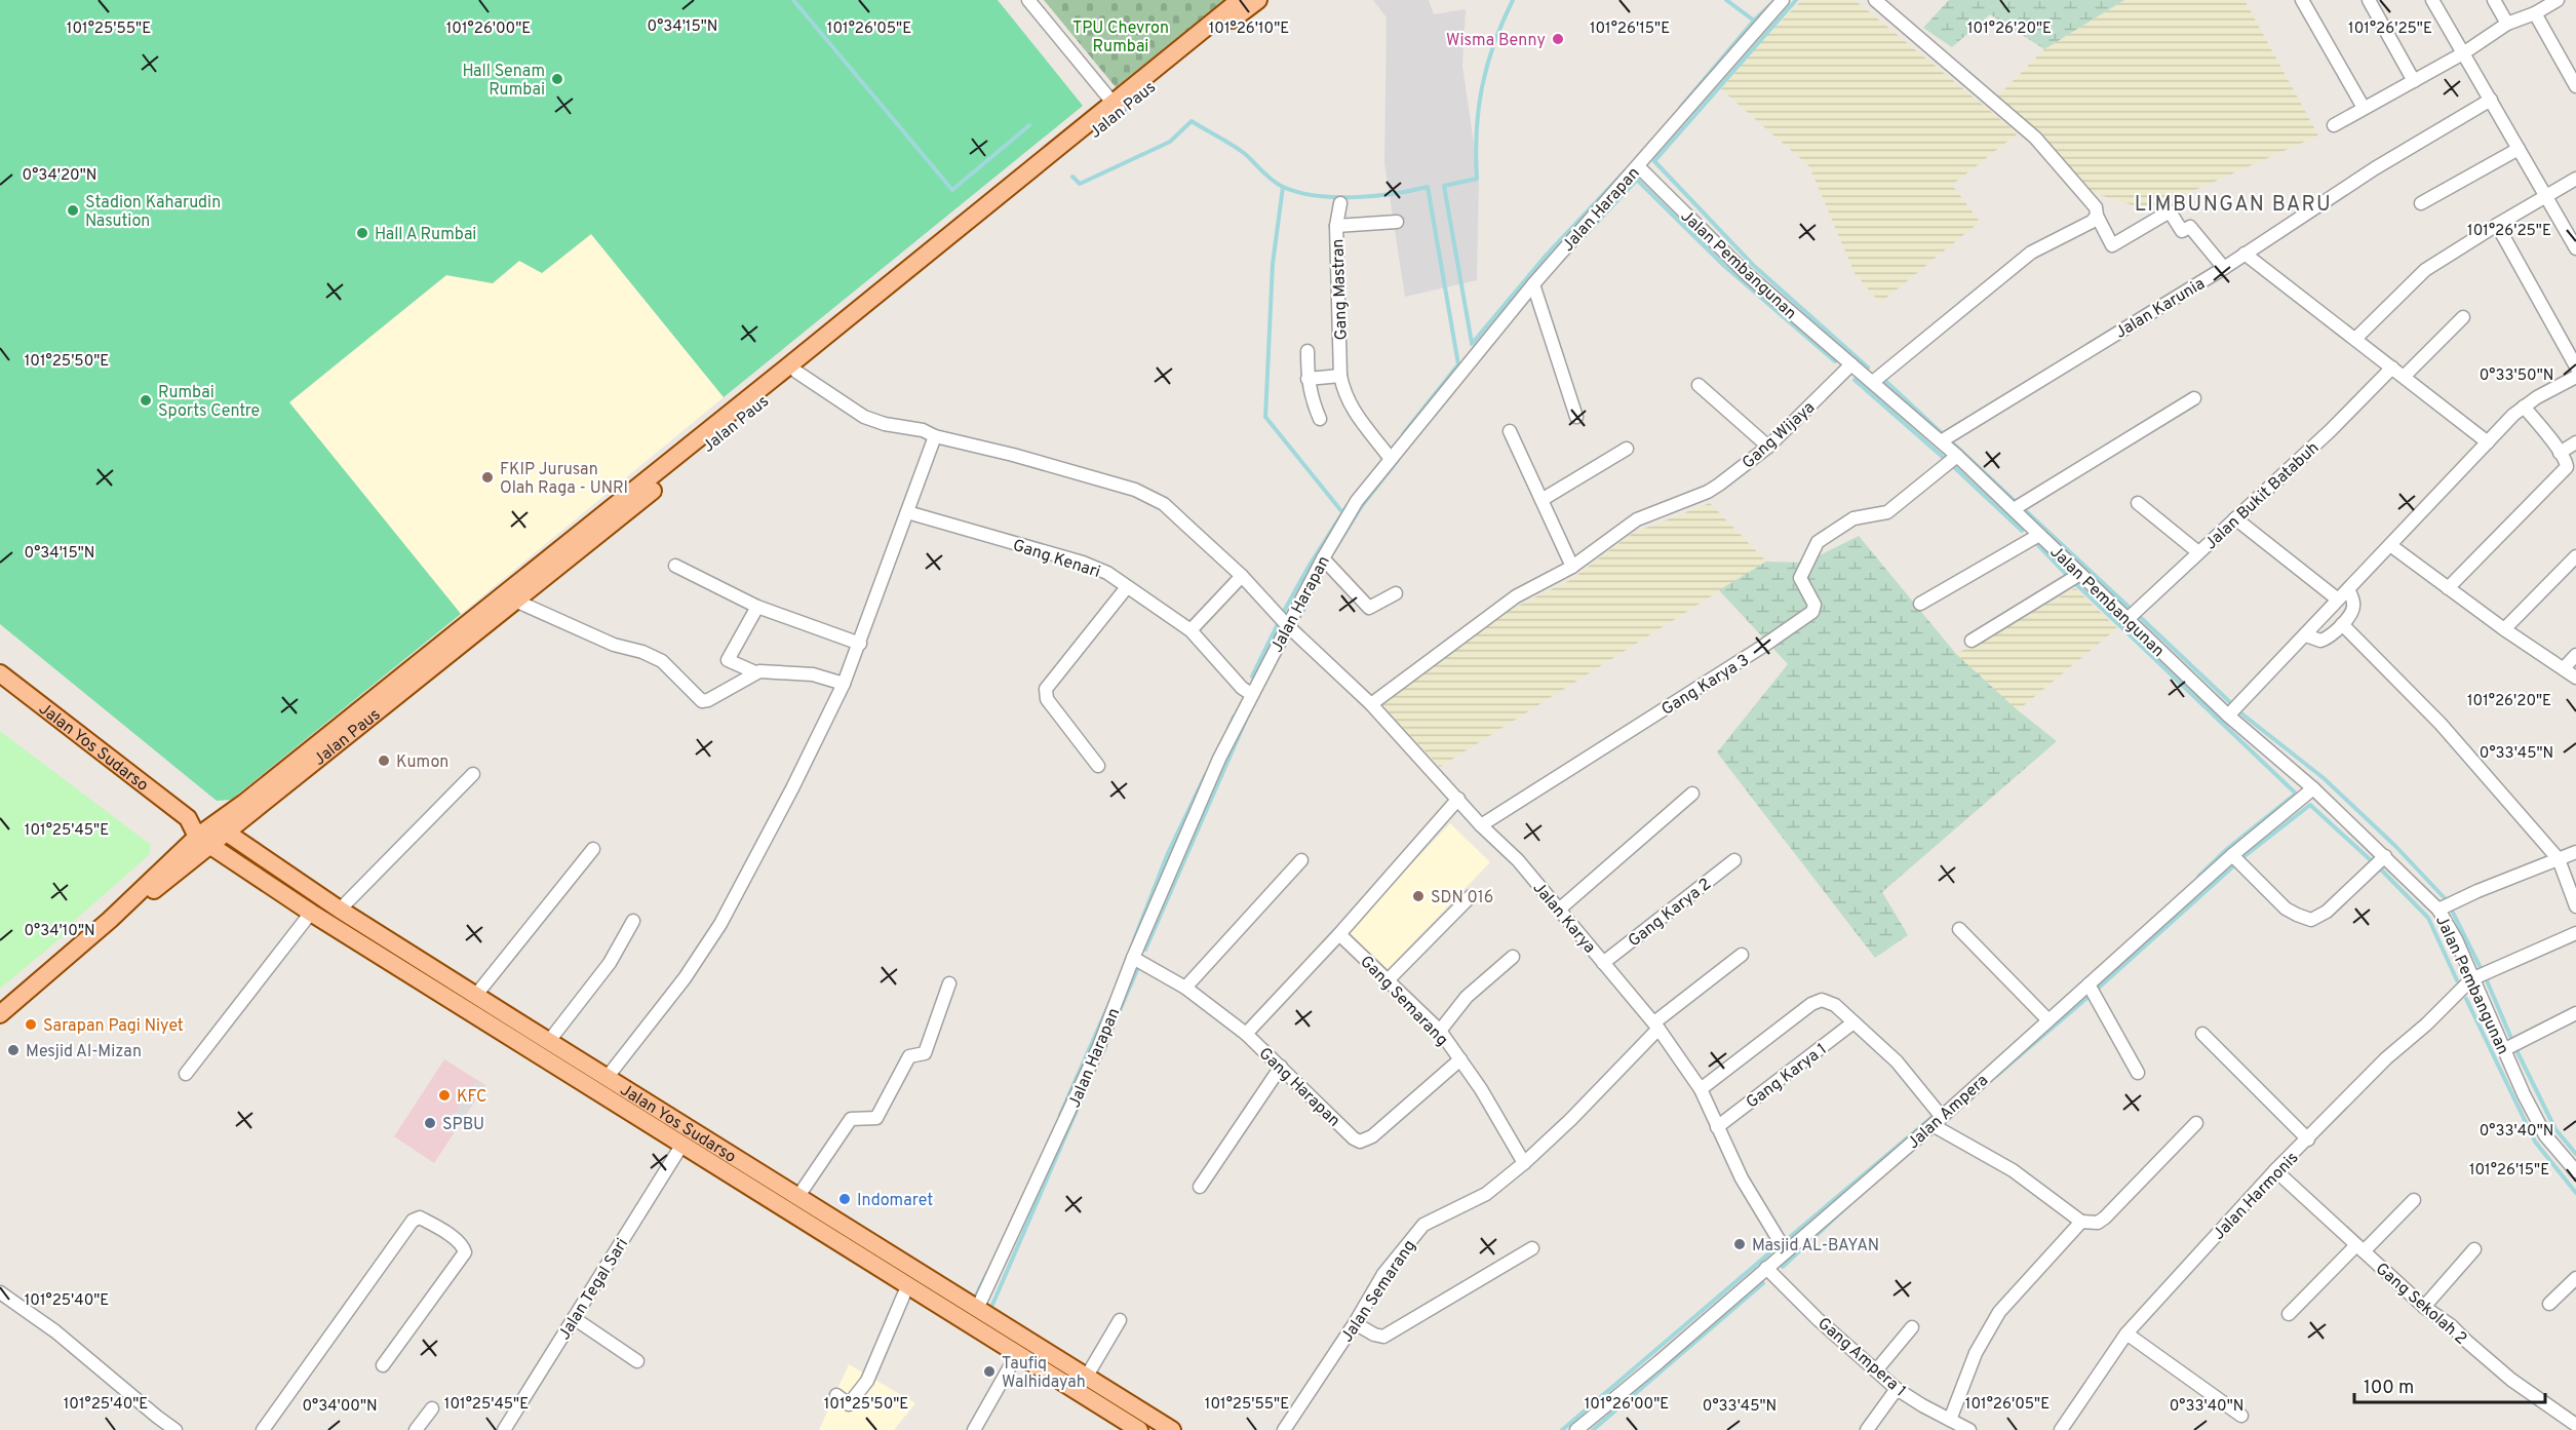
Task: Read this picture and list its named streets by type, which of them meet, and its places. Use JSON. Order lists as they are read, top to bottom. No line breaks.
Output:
{"streets":{"main road":["Jalan Paus","Jalan Yos Sudarso"],"street":["Jalan Harapan","Jalan Pembangunan","Gang Mastran","Jalan Karunia","Gang Wijaya","Jalan Bukit Batabuh","Gang Kenari","Gang Karya 3","Gang Karya 2","Jalan Karya","Gang Semarang","Gang Karya 1","Gang Harapan","Jalan Ampera","Jalan Harmonis","Jalan Tegal Sari","Jalan Semarang","Gang Sekolah 2","Gang Ampera 1"]},"crossings":[["Jalan Paus","Jalan Yos Sudarso"],["Jalan Paus","Jalan Karya"],["Jalan Harapan","Jalan Pembangunan"],["Jalan Harapan","Gang Mastran"],["Jalan Harapan","Gang Kenari"],["Jalan Harapan","Jalan Yos Sudarso"],["Jalan Harapan","Jalan Karya"],["Jalan Harapan","Gang Harapan"],["Jalan Pembangunan","Jalan Karunia"],["Jalan Pembangunan","Gang Wijaya"],["Jalan Pembangunan","Jalan Bukit Batabuh"],["Jalan Pembangunan","Gang Karya 3"],["Jalan Pembangunan","Jalan Ampera"],["Jalan Pembangunan","Jalan Harmonis"],["Gang Wijaya","Jalan Karya"],["Gang Karya 3","Jalan Karya"],["Jalan Yos Sudarso","Jalan Tegal Sari"],["Gang Karya 2","Jalan Karya"],["Jalan Karya","Gang Karya 1"],["Jalan Karya","Jalan Ampera"],["Jalan Karya","Jalan Semarang"],["Gang Semarang","Gang Harapan"],["Gang Semarang","Jalan Semarang"],["Jalan Ampera","Gang Ampera 1"],["Jalan Harmonis","Gang Sekolah 2"]],"districts":["LIMBUNGAN BARU"],"parks":["TPU Chevron Rumbai"],"places":["Wisma Benny","Hall Senam Rumbai","Stadion Kaharudin Nasution","Hall A Rumbai","Rumbai Sports Centre","FKIP Jurusan Olah Raga - UNRI","Kumon","SDN 016","Sarapan Pagi Niyet","Mesjid Al-Mizan","KFC","SPBU","Indomaret","Masjid AL-BAYAN","Taufiq Walhidayah"],"scale_bar":"100 m","coordinates":["0°34'15\"N","101°25'55\"E","101°26'00\"E","101°26'05\"E","101°26'10\"E","101°26'15\"E","101°26'20\"E","101°26'25\"E","0°34'20\"N","101°25'50\"E","0°33'50\"N","0°33'45\"N","101°25'45\"E","0°34'10\"N","0°33'40\"N","101°25'40\"E","0°34'00\"N"]}
